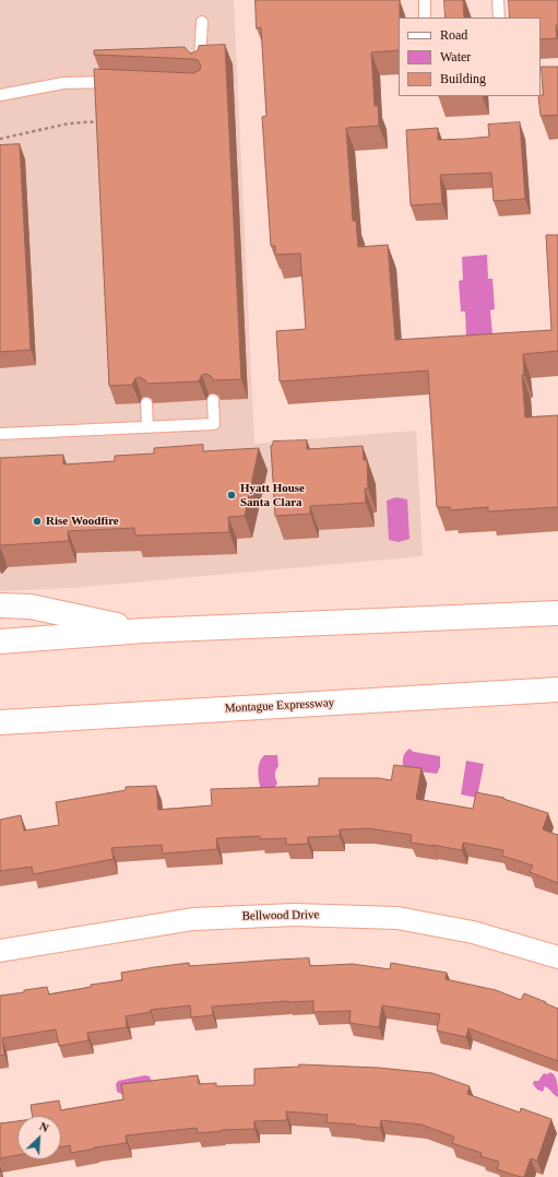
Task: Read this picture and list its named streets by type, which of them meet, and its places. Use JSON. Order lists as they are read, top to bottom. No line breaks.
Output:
{"streets":{"highway":["Montague Expressway"],"street":["Bellwood Drive"]},"places":["Hyatt House Santa Clara","Rise Woodfire"],"legend":["Road","Water","Building"],"north":"top right"}
